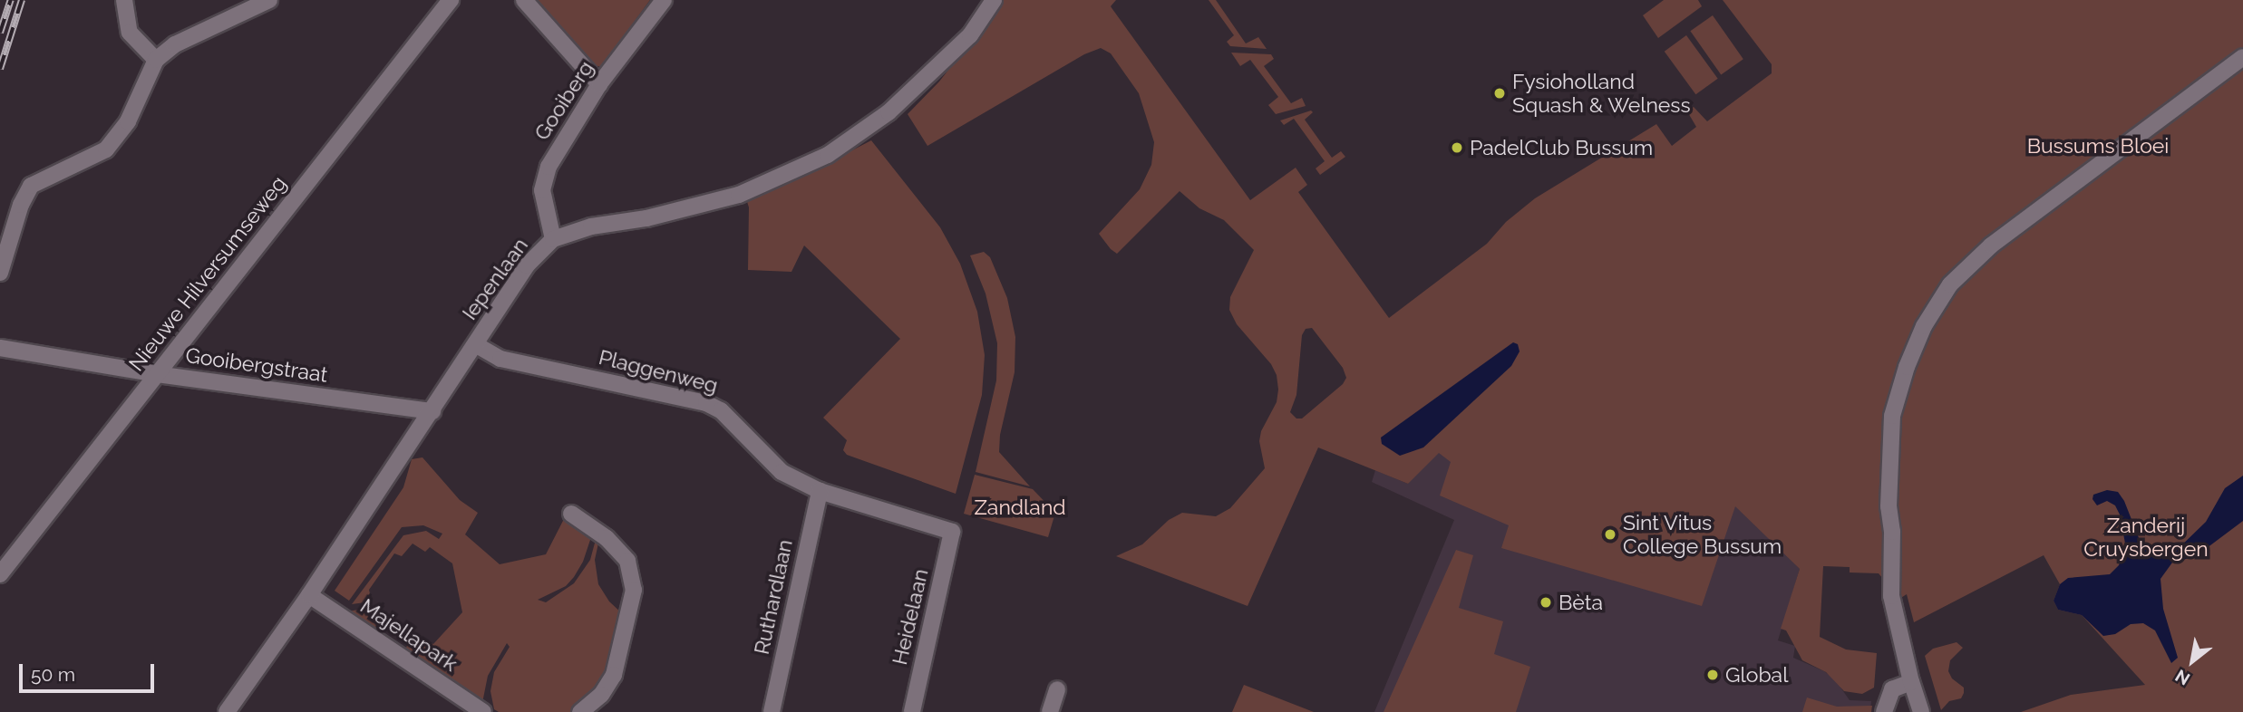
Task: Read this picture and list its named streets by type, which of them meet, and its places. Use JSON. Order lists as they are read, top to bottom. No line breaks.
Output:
{"streets":{"street":["Gooiberg","Nieuwe Hilversumseweg","Iepenlaan","Gooibergstraat","Plaggenweg","Ruthardlaan","Heidelaan","Majellapark"]},"crossings":[["Gooiberg","Iepenlaan"],["Nieuwe Hilversumseweg","Gooibergstraat"],["Iepenlaan","Gooibergstraat"],["Iepenlaan","Plaggenweg"],["Iepenlaan","Majellapark"],["Plaggenweg","Ruthardlaan"],["Plaggenweg","Heidelaan"]],"parks":["Bussums Bloei","Zandland","Zanderij Cruysbergen"],"places":["Fysioholland Squash & Welness","PadelClub Bussum","Sint Vitus College Bussum","Bèta","Global"],"scale_bar":"50 m","north":"bottom left"}
